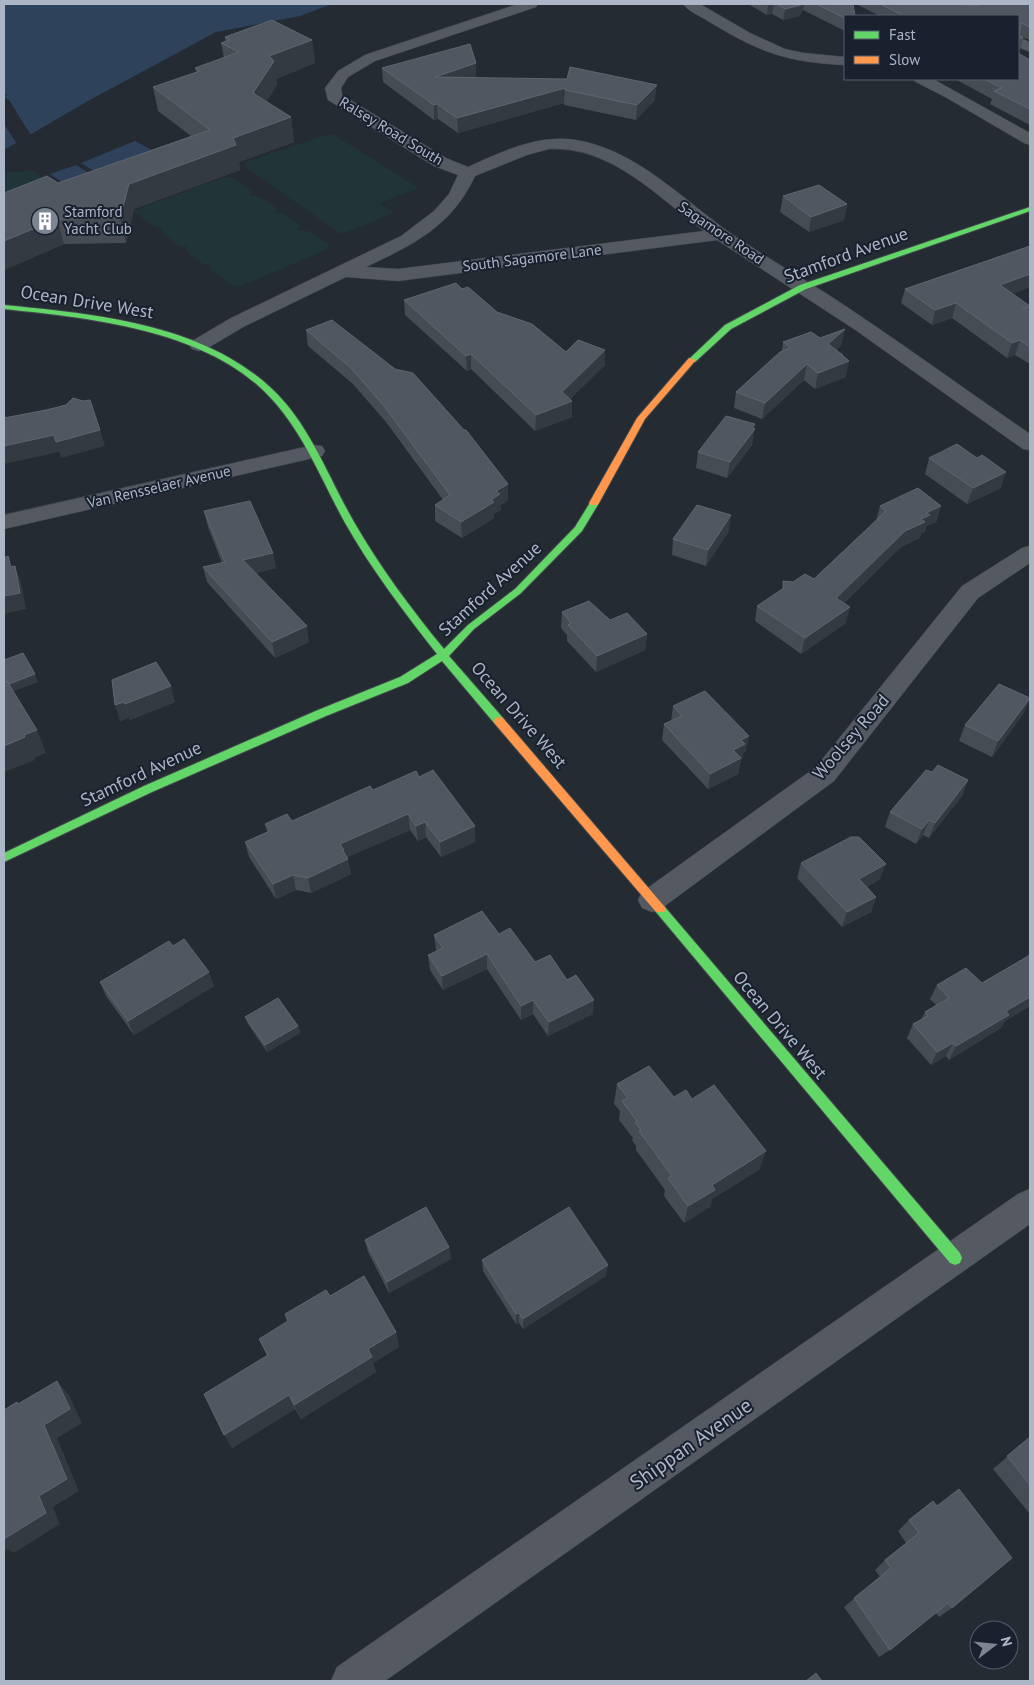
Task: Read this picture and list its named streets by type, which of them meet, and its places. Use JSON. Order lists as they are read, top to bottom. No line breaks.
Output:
{"streets":{"street":["Ralsey Road South","Sagamore Road","Stamford Avenue","South Sagamore Lane","Ocean Drive West","Van Rensselaer Avenue","Woolsey Road","Shippan Avenue"]},"crossings":[["Ralsey Road South","Sagamore Road"],["Sagamore Road","Stamford Avenue"],["Sagamore Road","South Sagamore Lane"],["Stamford Avenue","Ocean Drive West"],["Ocean Drive West","Van Rensselaer Avenue"],["Ocean Drive West","Woolsey Road"],["Ocean Drive West","Shippan Avenue"]],"places":{"building":["Stamford Yacht Club"]},"legend":["Fast","Slow"],"north":"right"}
